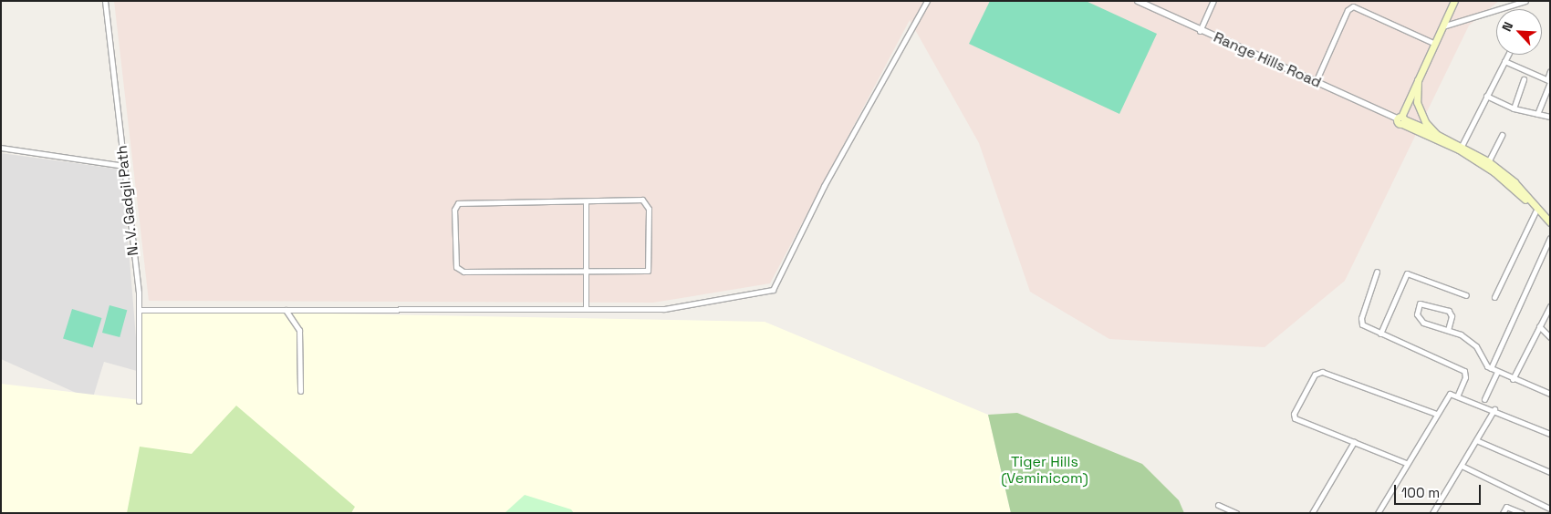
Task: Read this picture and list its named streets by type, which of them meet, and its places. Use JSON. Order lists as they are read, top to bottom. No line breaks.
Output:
{"streets":{"main road":["Range Hills Road"],"street":["N. V. Gadgil Path"]},"parks":["Tiger Hills (Veminicom)"],"scale_bar":"100 m","north":"top left"}
